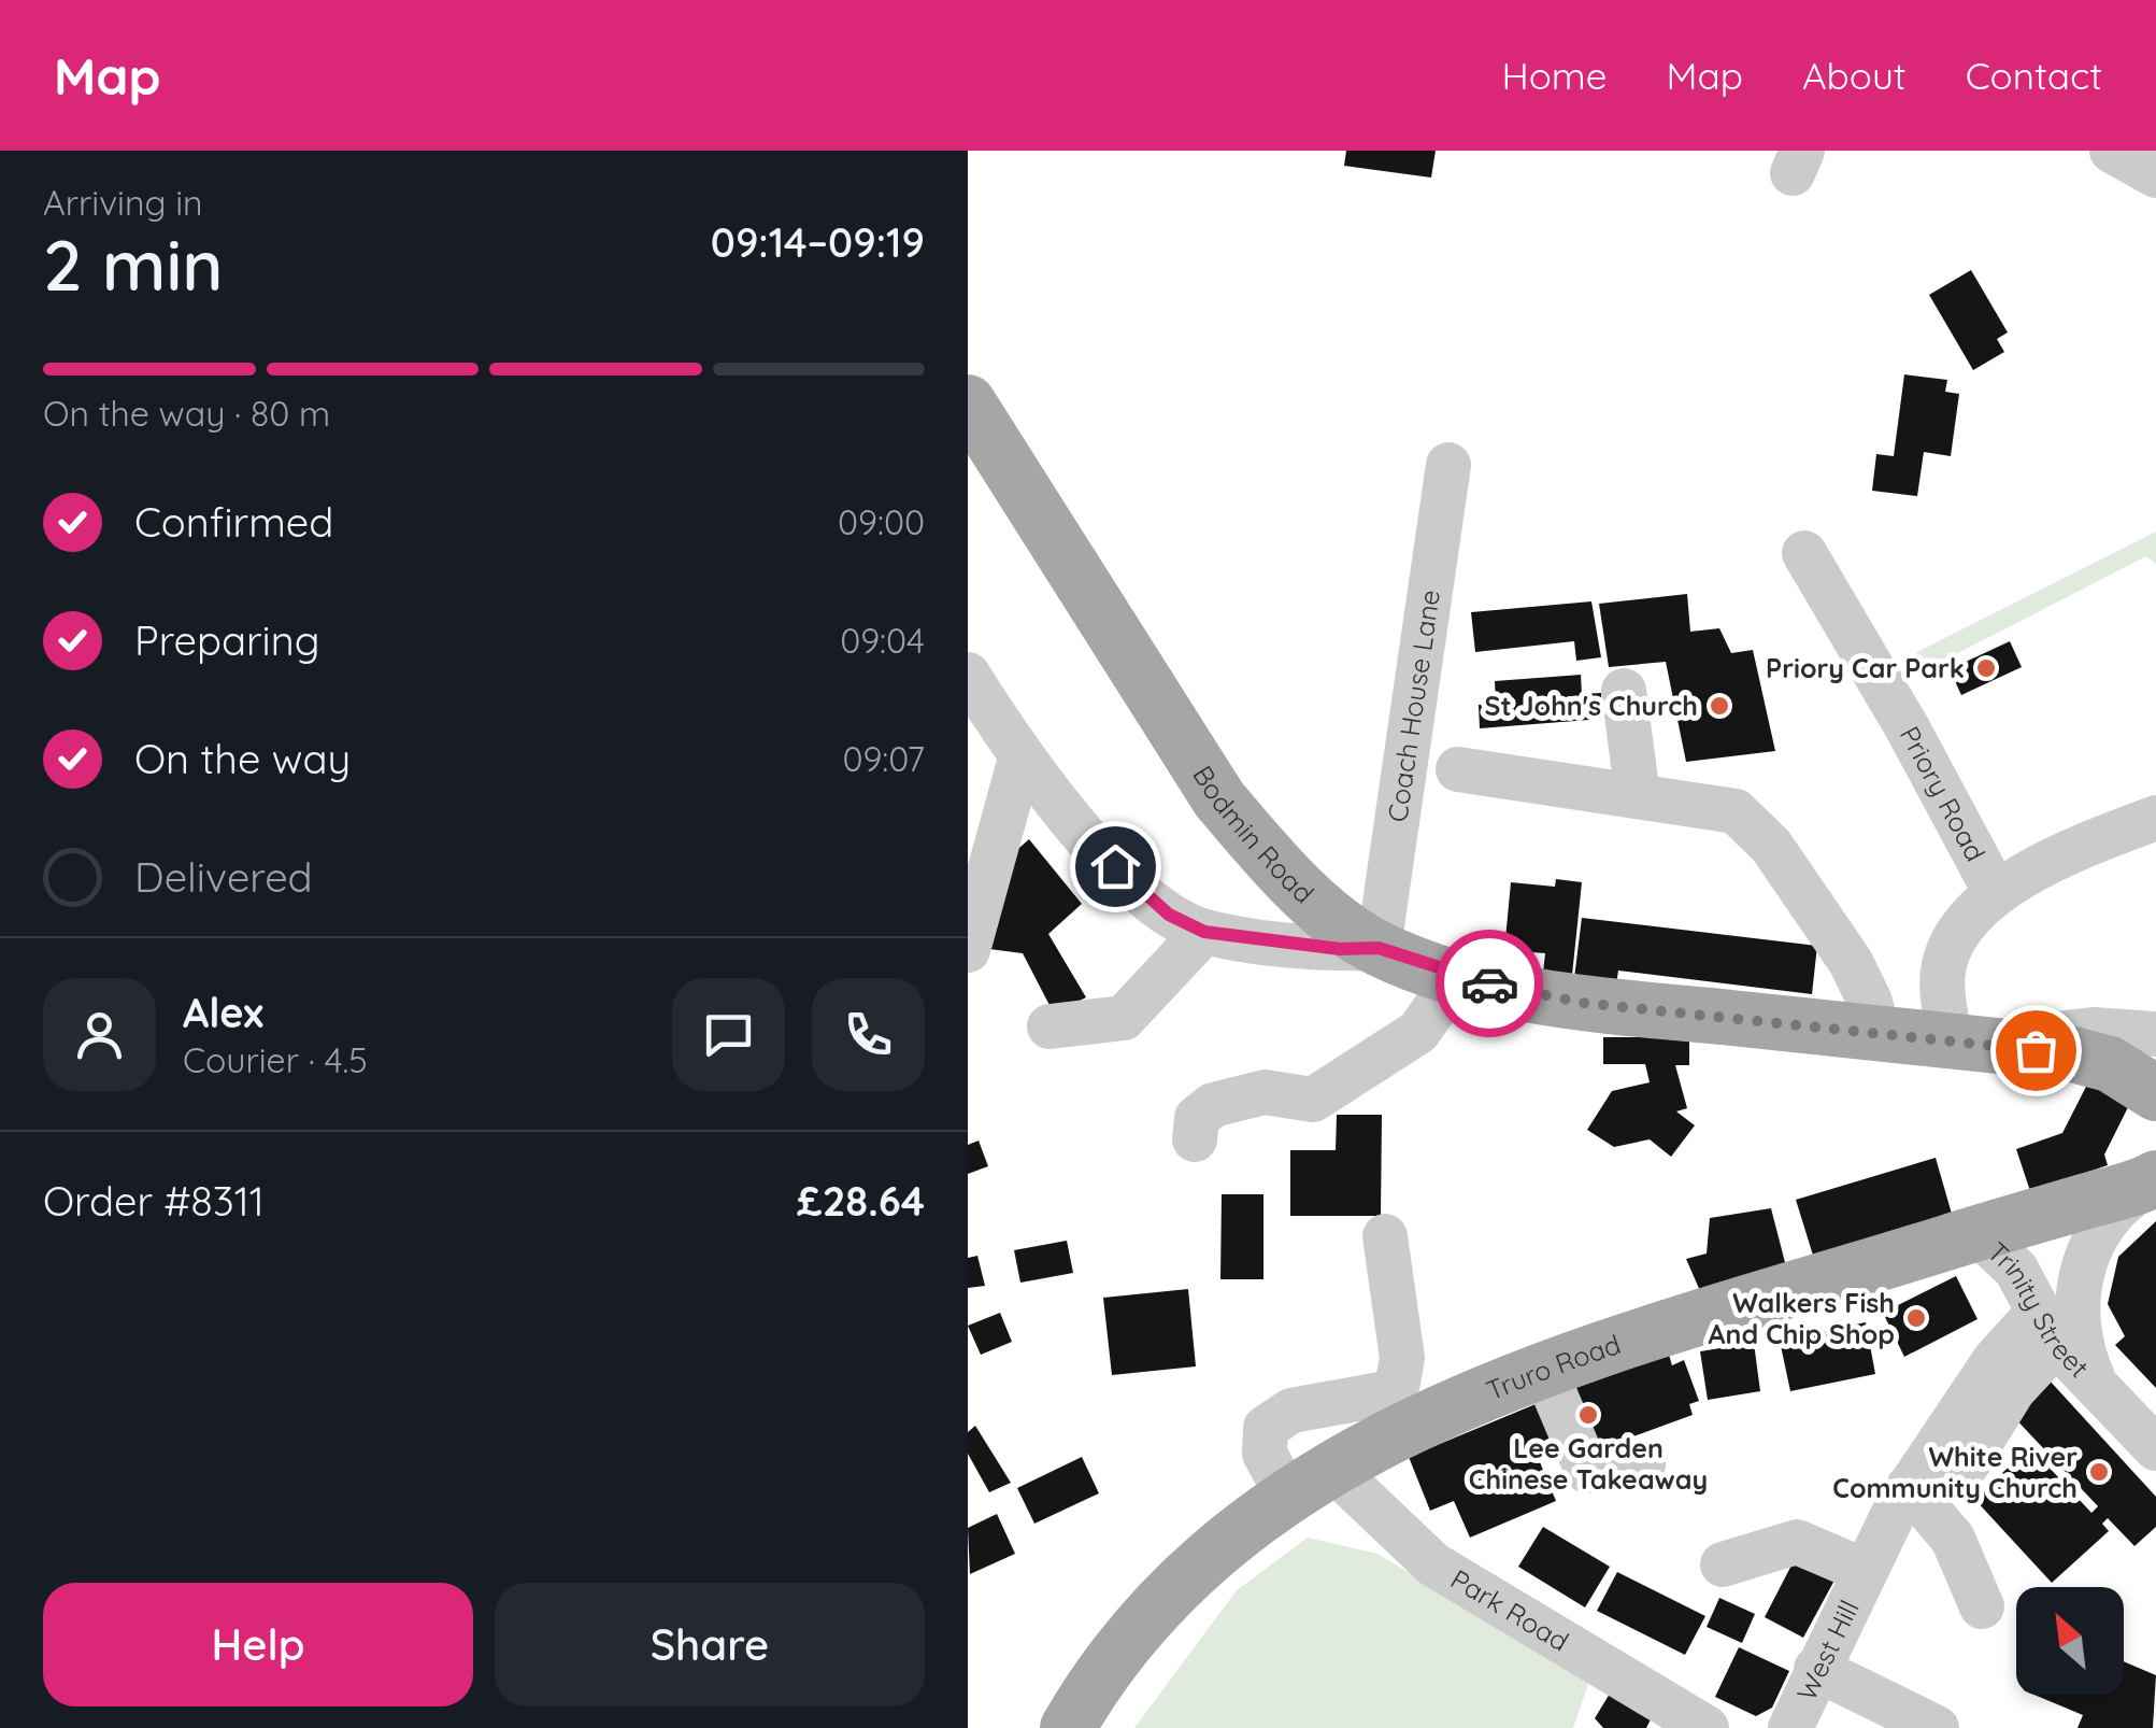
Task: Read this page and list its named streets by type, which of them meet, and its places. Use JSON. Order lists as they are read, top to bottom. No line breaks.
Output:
{"streets":{"main road":["Bodmin Road","Truro Road"],"street":["Coach House Lane","Priory Road","Trinity Street","Park Road","West Hill"]},"crossings":[["Coach House Lane","Bodmin Road"],["Priory Road","Bodmin Road"],["Trinity Street","Truro Road"],["Trinity Street","West Hill"],["Truro Road","Park Road"]],"places":["Priory Car Park","St John's Church","Walkers Fish And Chip Shop","Lee Garden Chinese Takeaway","White River Community Church"],"north":"top left","page":{"header":"Map","nav":["Home","Map","About","Contact"],"heading":["2 min","Arriving in","09:14–09:19"],"panel":["Alex","Courier · 4.5","Order #8311","£28.64"],"bar":"On the way · 80 m","list":[["Confirmed","09:00"],["Preparing","09:04"],["On the way","09:07"],"Delivered"],"buttons":["Help","Share"]}}
